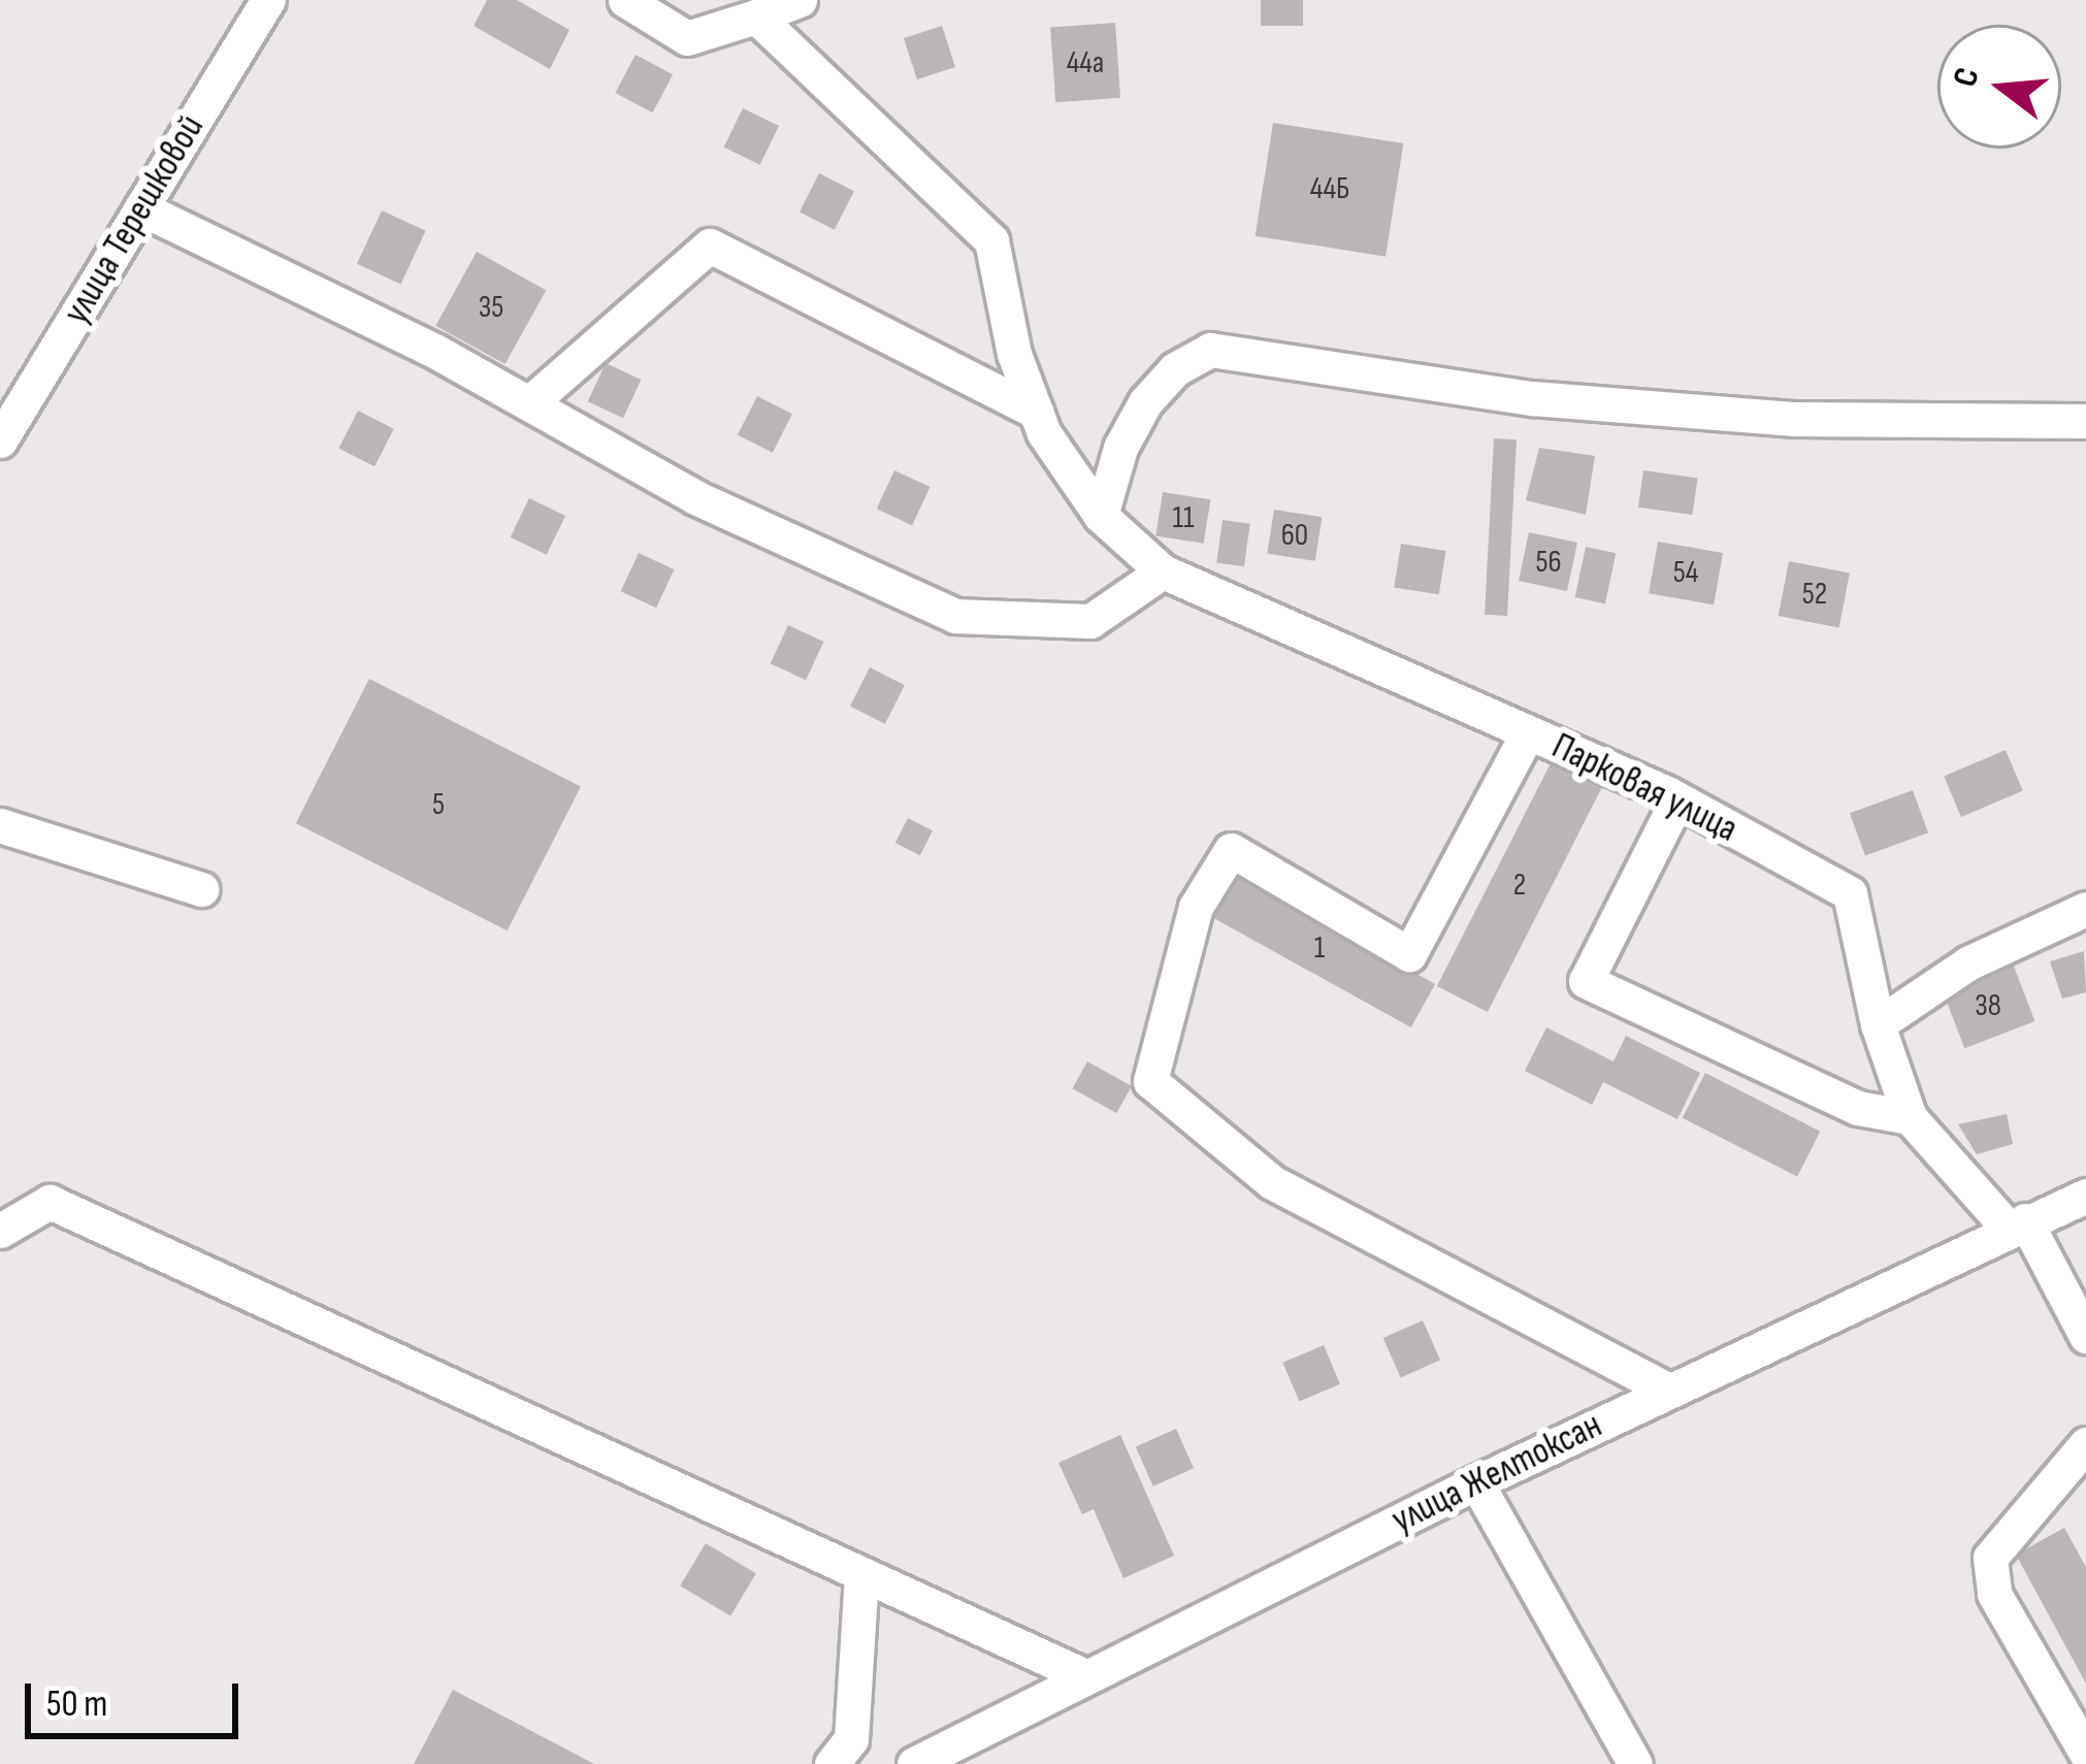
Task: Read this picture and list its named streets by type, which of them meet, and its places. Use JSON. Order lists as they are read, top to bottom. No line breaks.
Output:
{"streets":{"street":["улица Терешковой","Парковая улица","улица Желтоксан"]},"crossings":[["Парковая улица","улица Желтоксан"]],"house_numbers":["44а","44Б","35","11","60","56","54","52","5","2","1","38"],"scale_bar":"50 m","north":"left"}
